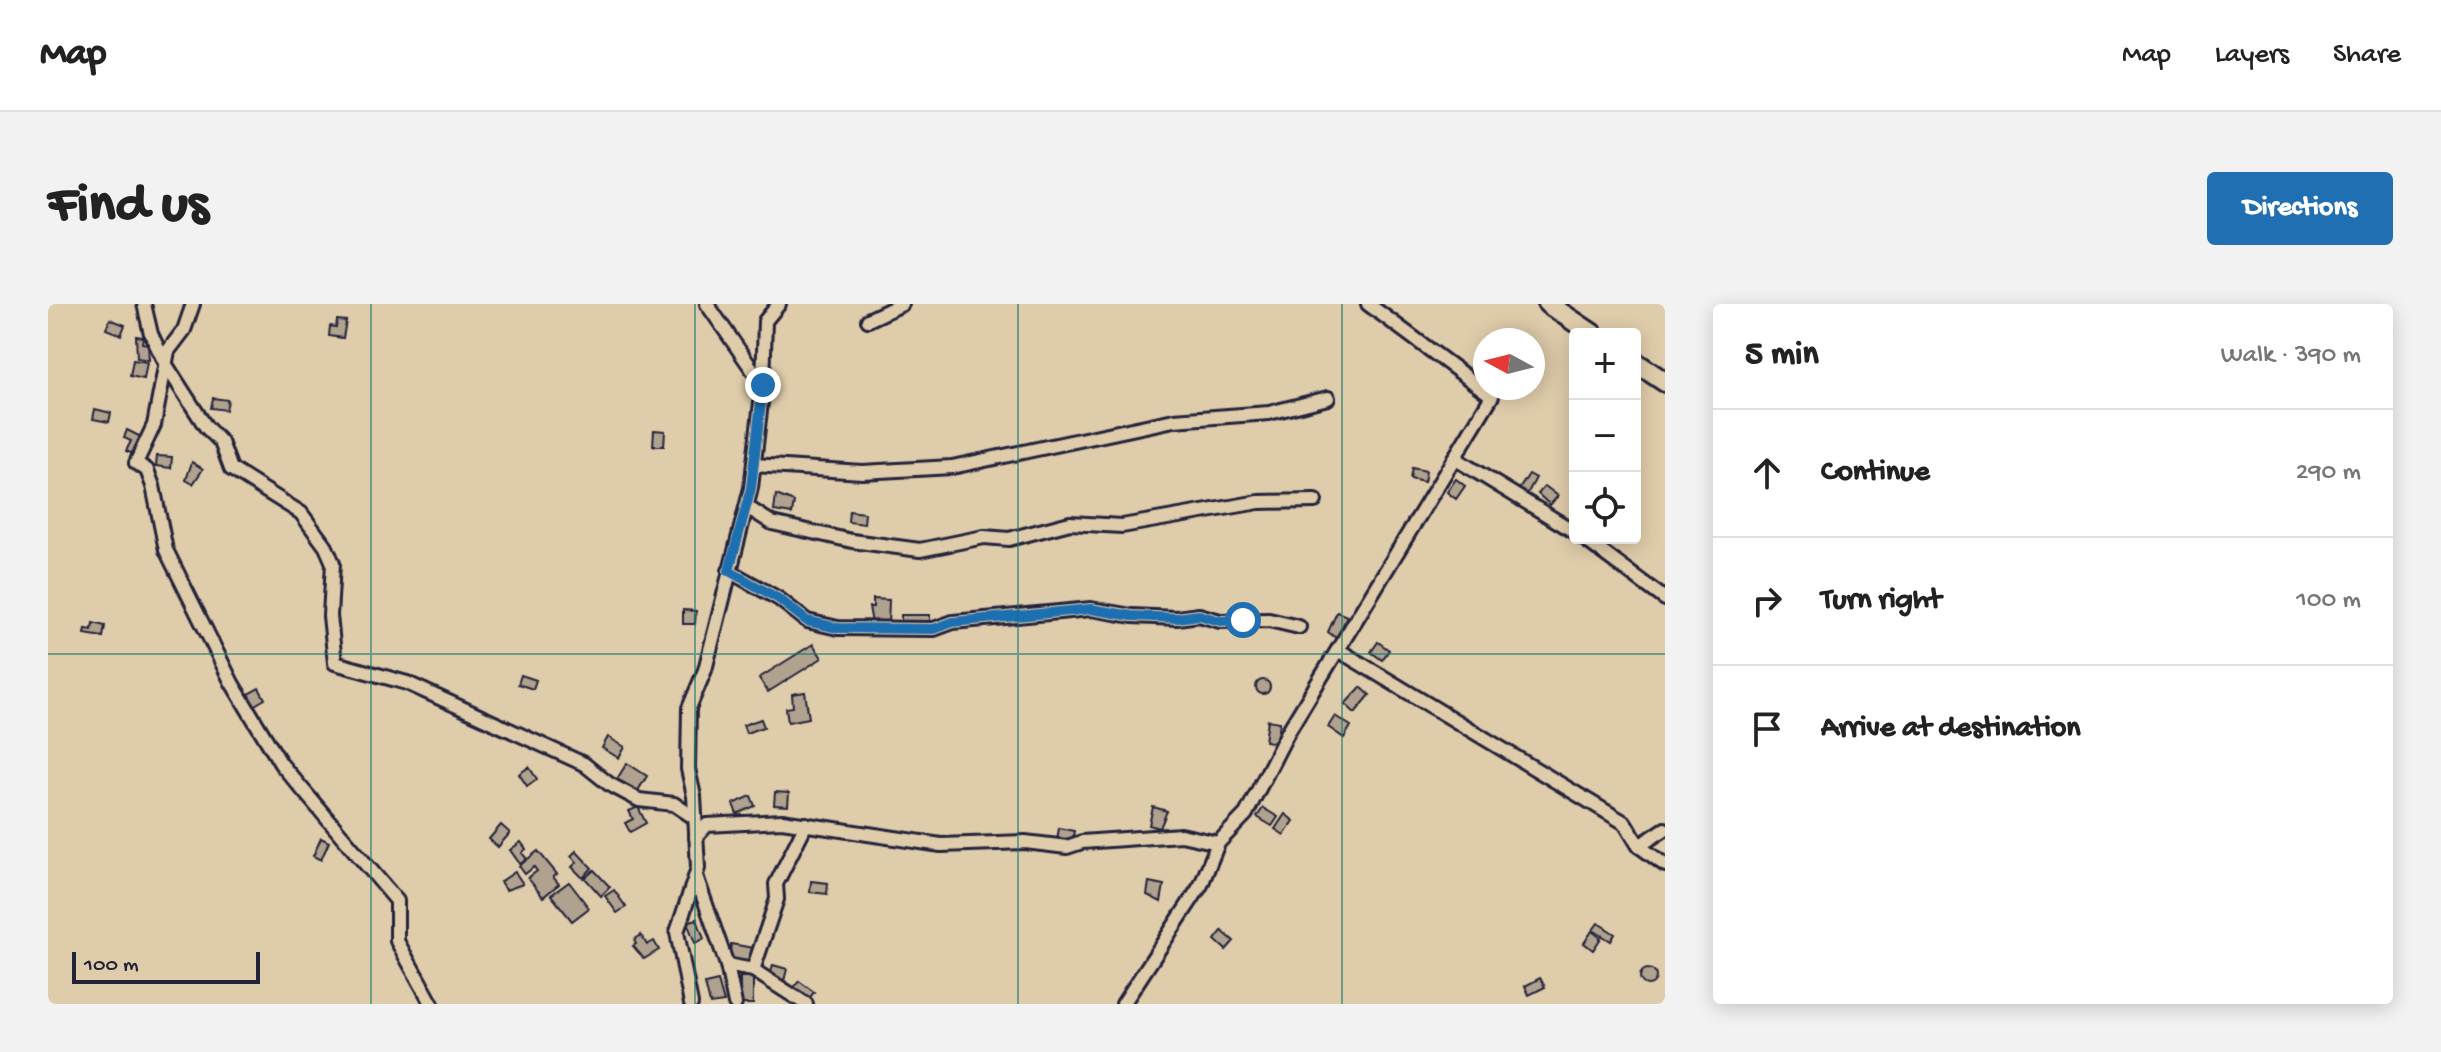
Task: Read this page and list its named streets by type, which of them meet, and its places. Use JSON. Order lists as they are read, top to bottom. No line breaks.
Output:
{"scale_bar":"100 m","north":"left","page":{"header":"Map","nav":["Map","Layers","Share"],"buttons":"Directions","title":"Find us","heading":["5 min","Walk · 390 m"],"map_buttons":["+","−"],"list":[["Continue","290 m"],["Turn right","100 m"],"Arrive at destination"],"scale":"100 m"}}
